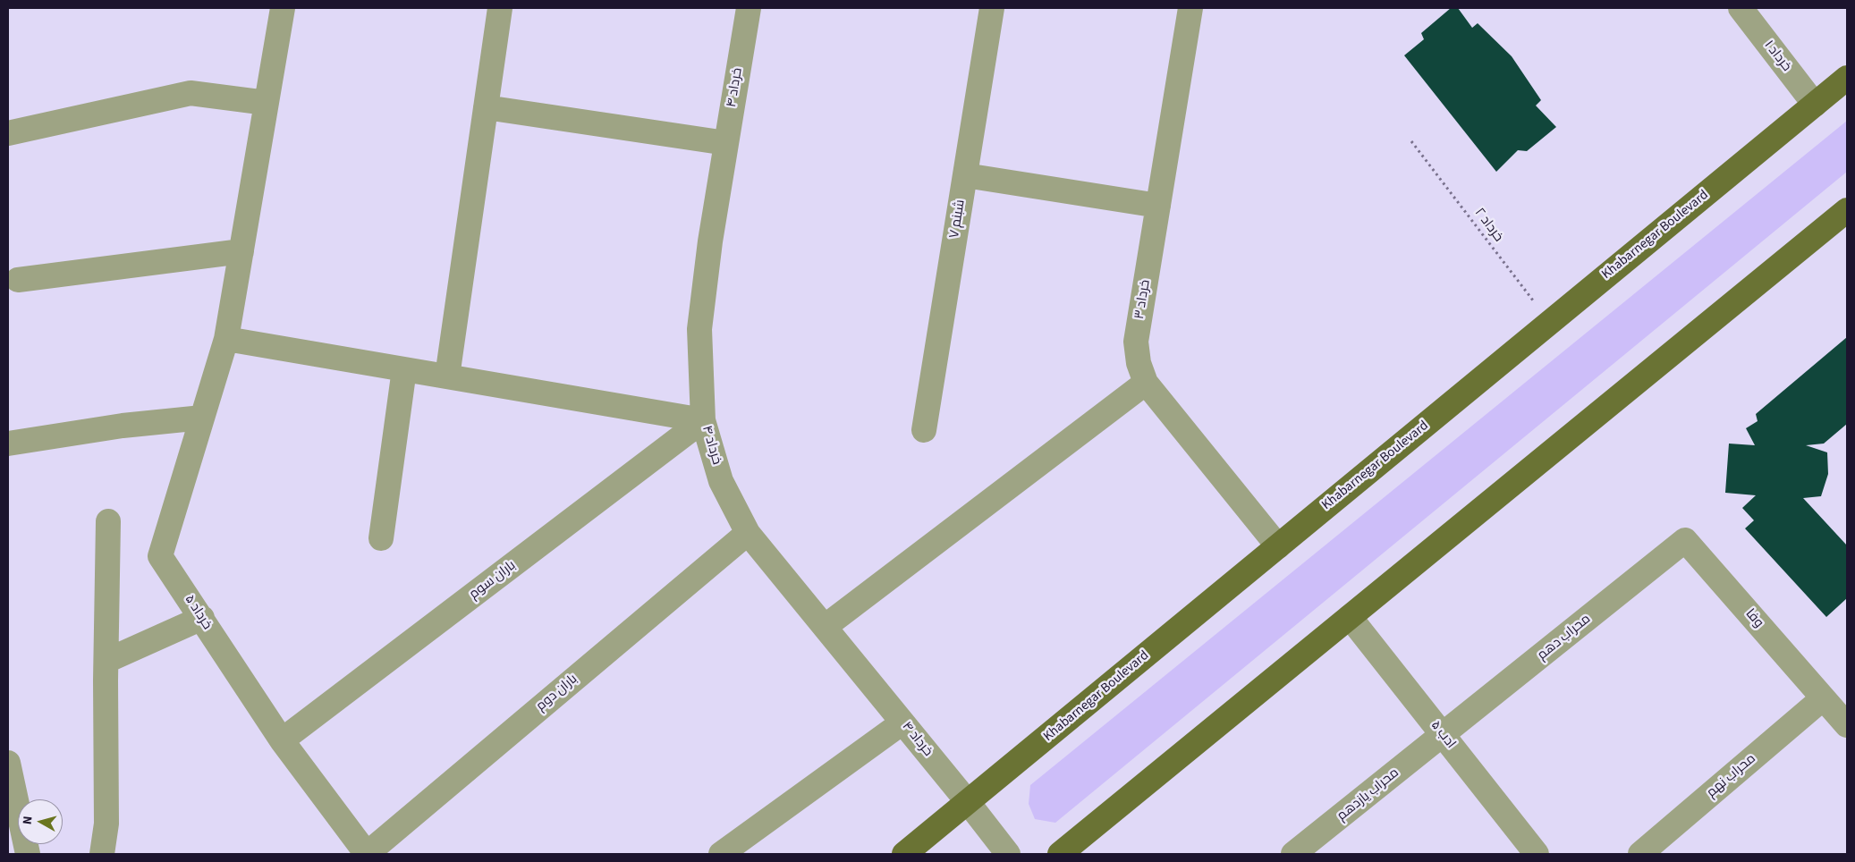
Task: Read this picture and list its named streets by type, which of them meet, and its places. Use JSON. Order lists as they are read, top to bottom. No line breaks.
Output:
{"streets":{"main road":["Khabarnegar Boulevard"],"street":["خرداد ۱","خرداد ۴","شبنم ۷","خرداد ۳","باران سوم","خرداد ۵","وفا","محراب دهم","باران دوم","ادب ۵","محراب نهم","محراب یازدهم"],"path":["خرداد ۲"]},"crossings":[["خرداد ۱","Khabarnegar Boulevard"],["خرداد ۴","Khabarnegar Boulevard"],["خرداد ۴","باران سوم"],["خرداد ۴","باران دوم"],["خرداد ۲","Khabarnegar Boulevard"],["Khabarnegar Boulevard","خرداد ۳"],["باران سوم","خرداد ۵"],["خرداد ۵","باران دوم"],["وفا","محراب دهم"],["وفا","محراب نهم"],["محراب دهم","ادب ۵"],["محراب دهم","محراب یازدهم"],["ادب ۵","محراب یازدهم"]],"north":"left"}
